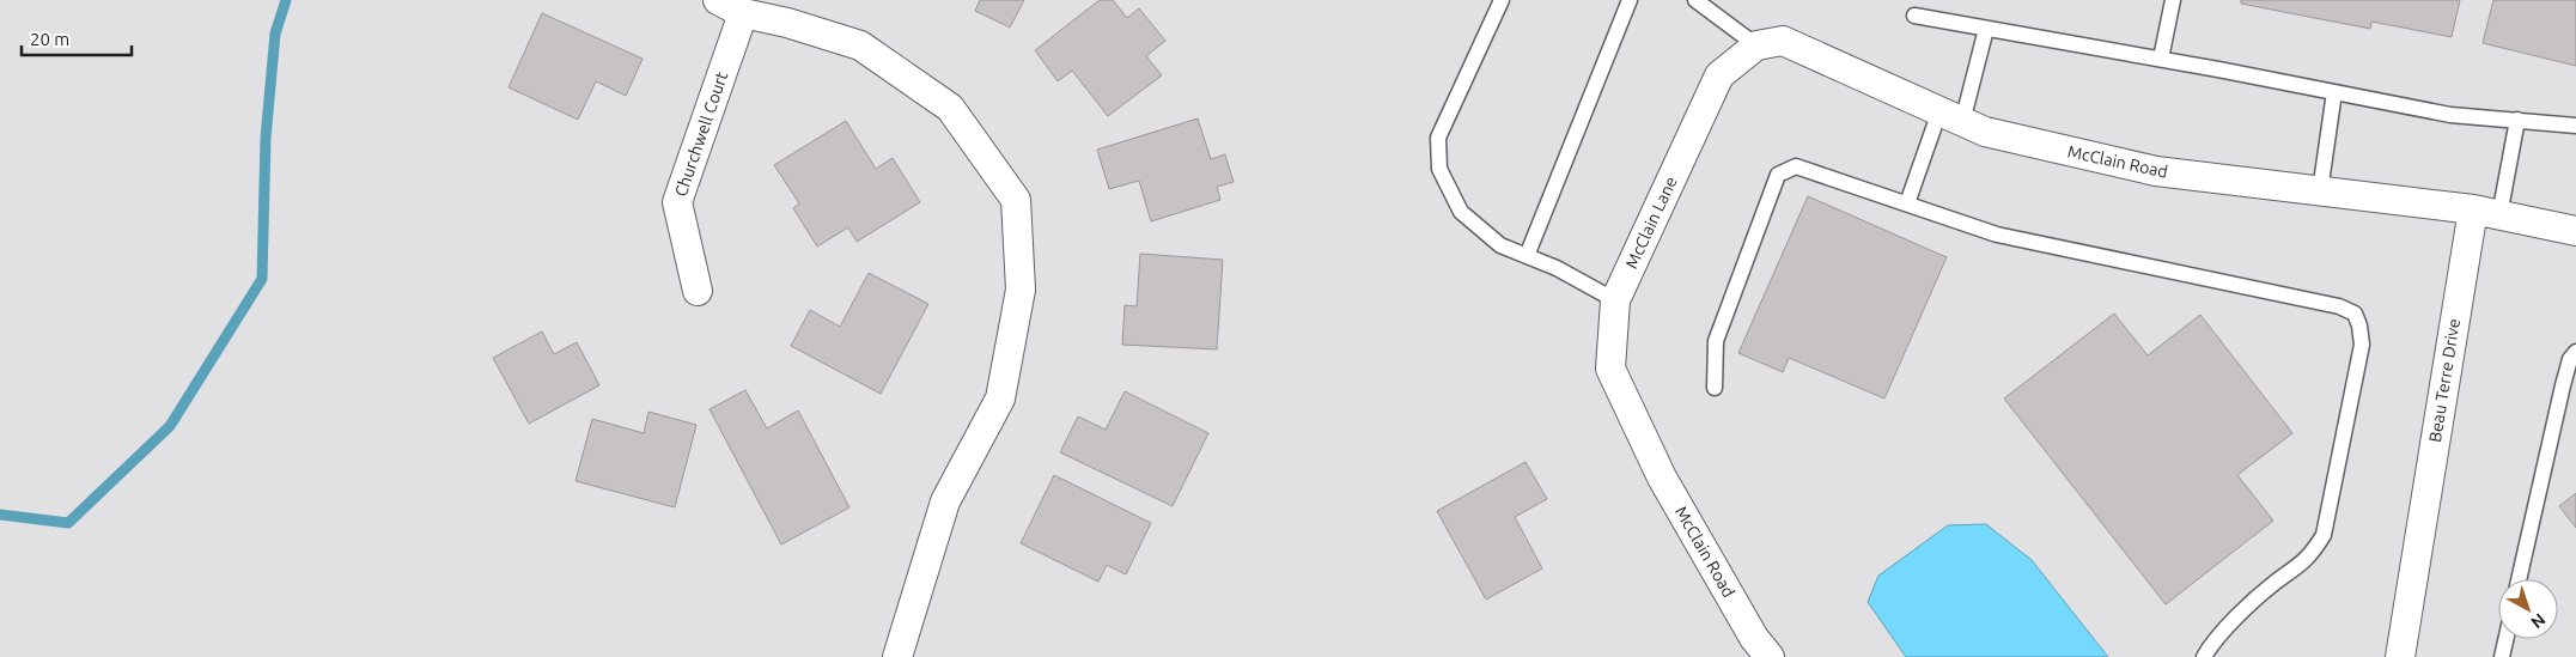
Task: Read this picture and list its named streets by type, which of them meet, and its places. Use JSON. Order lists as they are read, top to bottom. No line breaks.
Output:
{"streets":{"street":["Churchwell Court","McClain Road","McClain Lane","Beau Terre Drive"]},"crossings":[["McClain Road","McClain Lane"],["McClain Road","Beau Terre Drive"]],"scale_bar":"20 m","north":"bottom right"}
